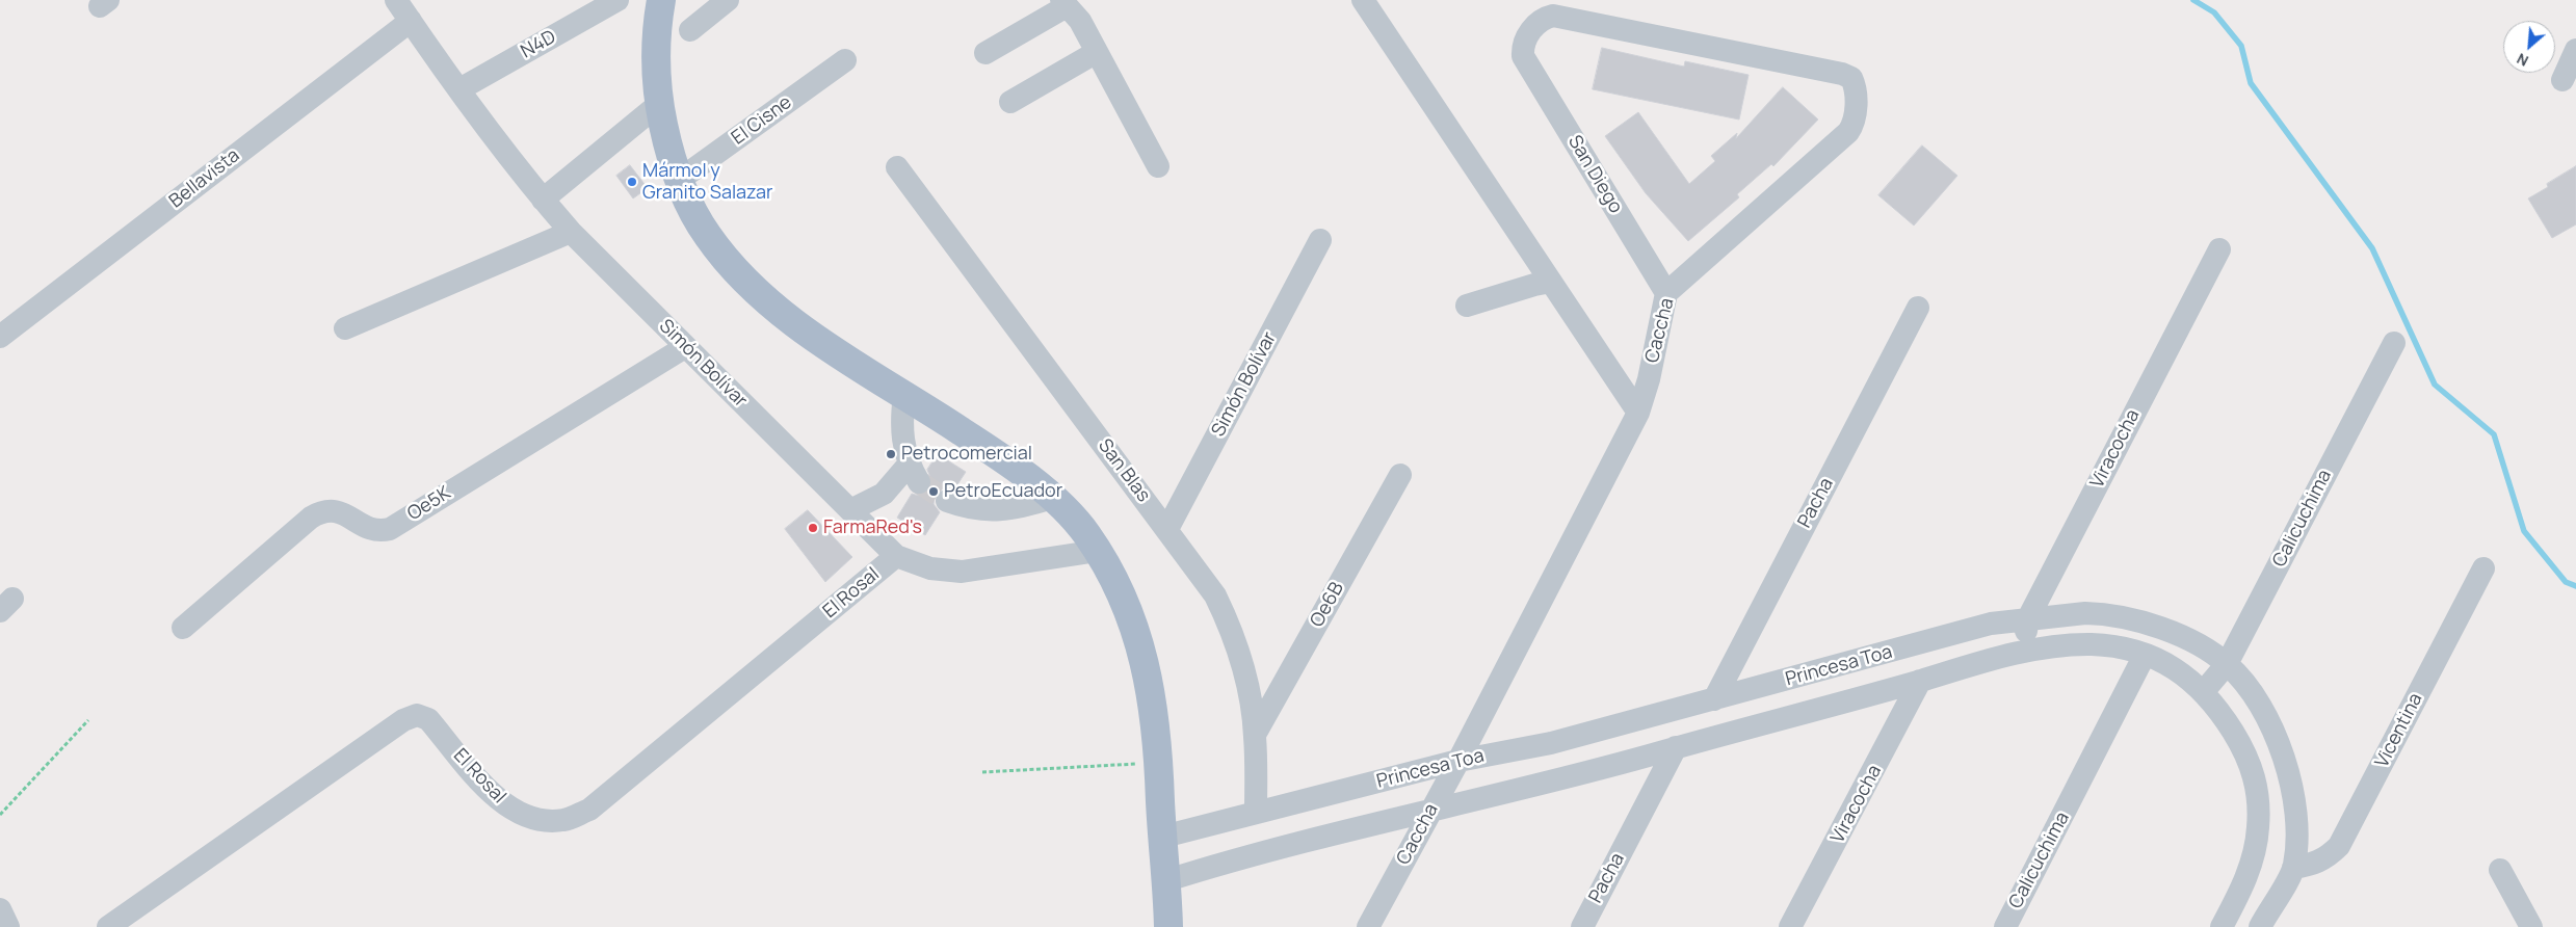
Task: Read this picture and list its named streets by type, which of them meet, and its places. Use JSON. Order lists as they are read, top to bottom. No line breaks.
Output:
{"streets":{"street":["N4D","El Cisne","San Diego","Bellavista","Caccha","Simón Bolívar","Viracocha","San Blas","Pacha","Oe5K","Calicuchima","El Rosal","Oe6B","Princesa Toa","Vicentina"]},"crossings":[["N4D","Simón Bolívar"],["San Diego","Caccha"],["Bellavista","Simón Bolívar"],["Caccha","Princesa Toa"],["Simón Bolívar","San Blas"],["Simón Bolívar","Oe5K"],["Simón Bolívar","El Rosal"],["Viracocha","Princesa Toa"],["San Blas","Oe6B"],["San Blas","Princesa Toa"],["Pacha","Princesa Toa"],["Calicuchima","Princesa Toa"],["Princesa Toa","Vicentina"]],"places":["Mármol y Granito Salazar","Petrocomercial","PetroEcuador","FarmaRed's"],"north":"bottom left"}
